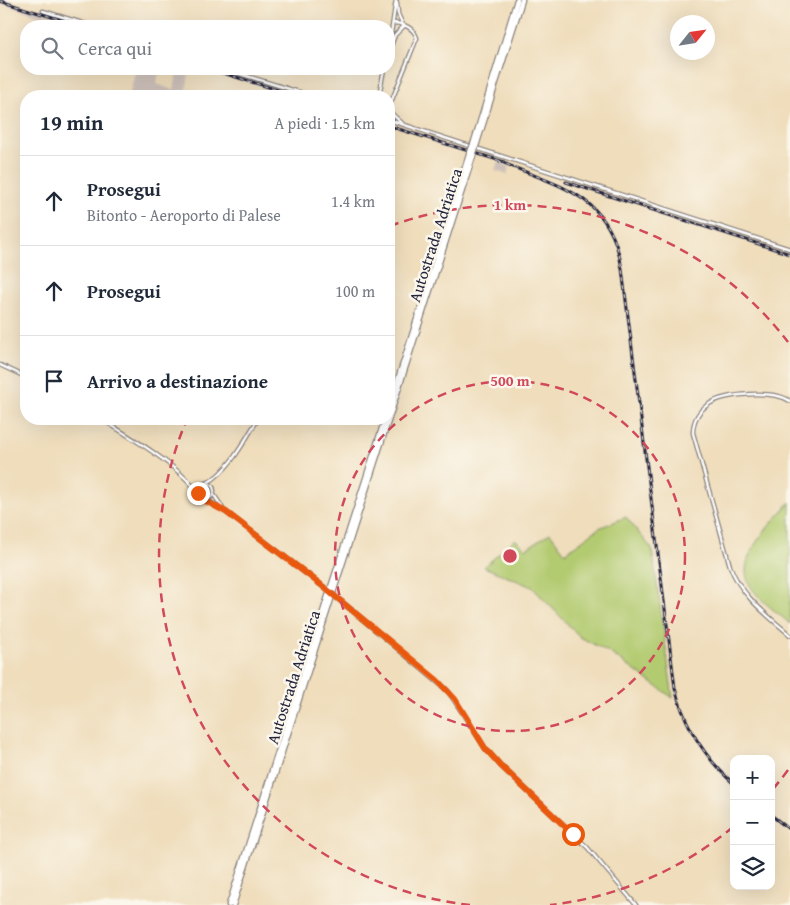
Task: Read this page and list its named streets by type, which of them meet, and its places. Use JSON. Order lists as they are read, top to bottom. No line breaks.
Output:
{"streets":{"highway":["Autostrada Adriatica"]},"north":"top right","page":{"search":"Cerca qui","heading":["19 min","A piedi · 1.5 km"],"list":[["Prosegui","Bitonto - Aeroporto di Palese","1.4 km"],["Prosegui","100 m"],"Arrivo a destinazione"],"map_buttons":["+","−"]},"rings":["1 km","500 m"]}
